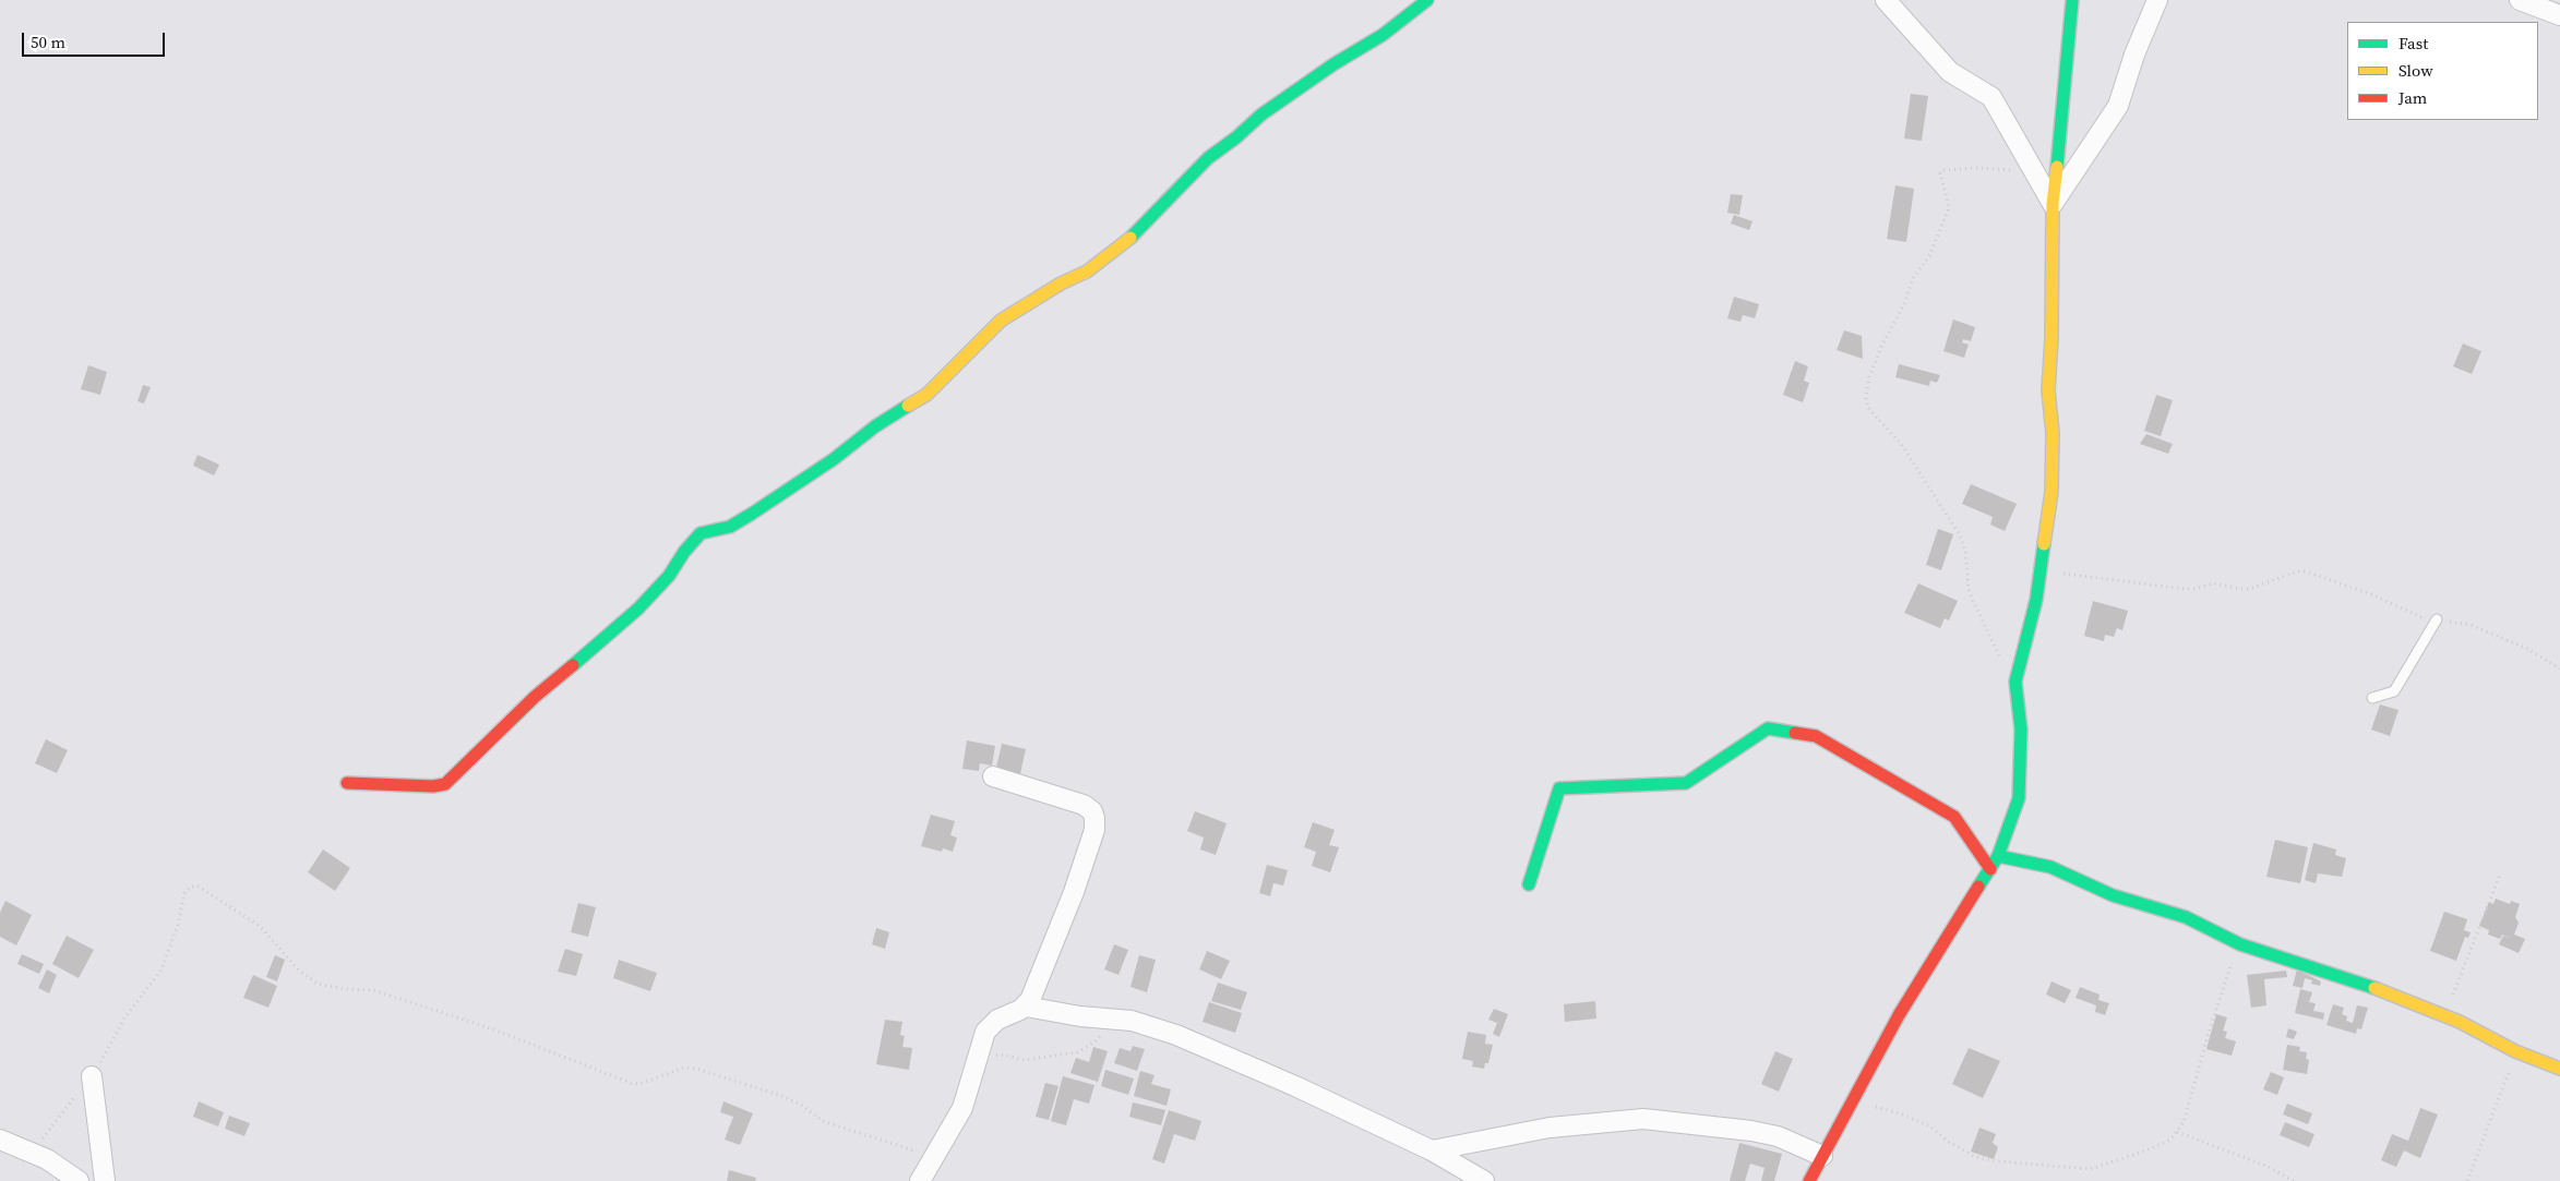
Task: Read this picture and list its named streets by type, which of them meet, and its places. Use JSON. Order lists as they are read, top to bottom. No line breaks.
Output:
{"legend":["Fast","Slow","Jam"],"scale_bar":"50 m"}
